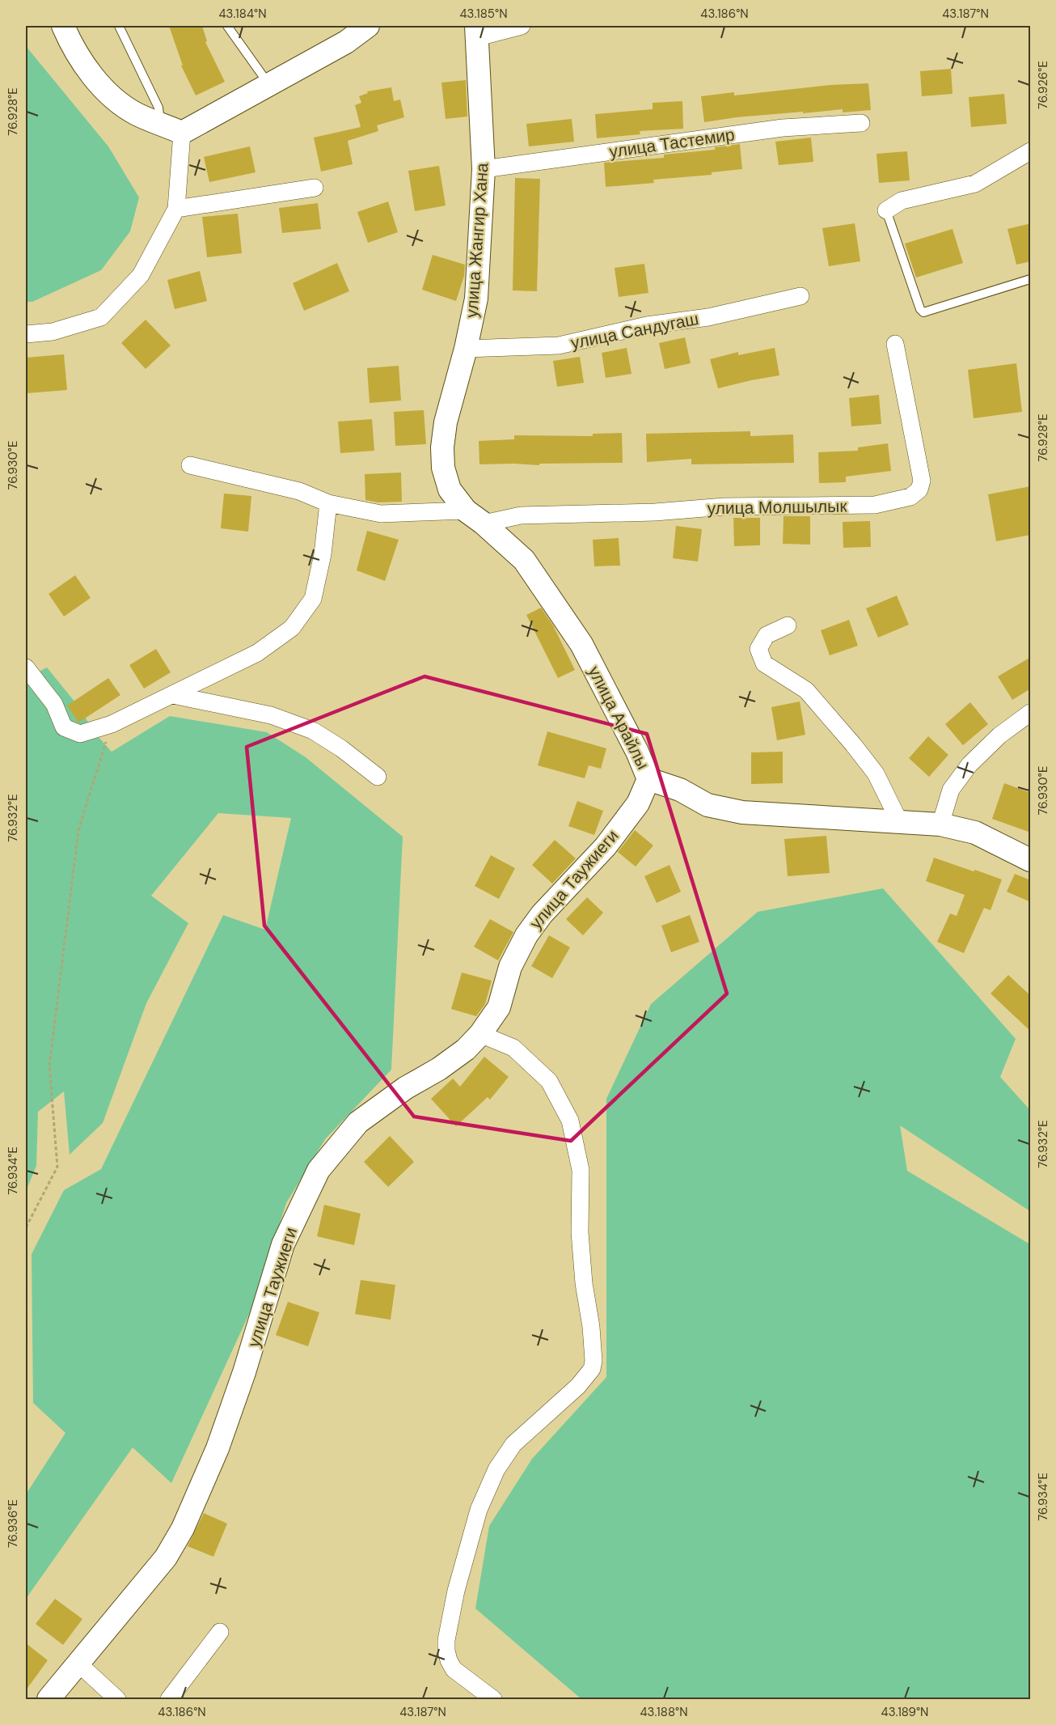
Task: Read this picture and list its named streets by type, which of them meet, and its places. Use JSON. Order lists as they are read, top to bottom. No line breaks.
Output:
{"streets":{"street":["улица Тастемир","улица Жангир Хана","улица Сандугаш","улица Молшылык","улица Арайлы","улица Таужиеги"]},"crossings":[["улица Тастемир","улица Жангир Хана"],["улица Жангир Хана","улица Сандугаш"],["улица Жангир Хана","улица Молшылык"],["улица Жангир Хана","улица Арайлы"],["улица Молшылык","улица Арайлы"],["улица Арайлы","улица Таужиеги"]],"coordinates":["43.184°N","43.185°N","43.186°N","43.187°N","76.926°E","76.928°E","76.930°E","76.932°E","76.934°E","76.936°E","43.188°N","43.189°N"]}
